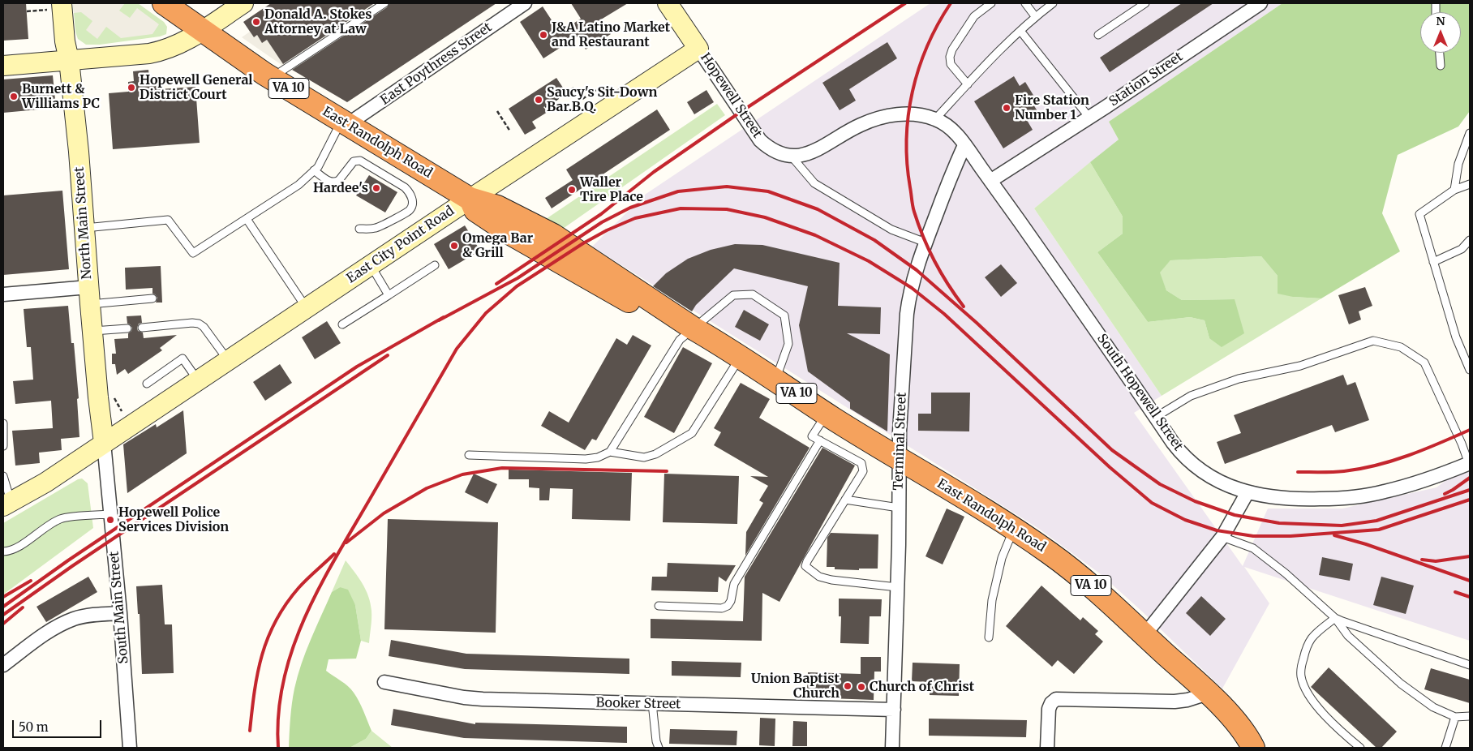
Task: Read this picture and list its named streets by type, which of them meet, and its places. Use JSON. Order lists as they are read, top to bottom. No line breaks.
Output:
{"streets":{"highway":["VA 10","East Randolph Road"],"street":["East Poythress Street","Station Street","Hopewell Street","North Main Street","East City Point Road","South Hopewell Street","Terminal Street","South Main Street","Booker Street"]},"crossings":[["East Poythress Street","East Randolph Road"],["Station Street","South Hopewell Street"],["Hopewell Street","East City Point Road"],["Hopewell Street","South Hopewell Street"],["Hopewell Street","Terminal Street"],["East Randolph Road","East City Point Road"],["East Randolph Road","Terminal Street"],["North Main Street","East City Point Road"],["North Main Street","South Main Street"],["East City Point Road","South Main Street"],["South Hopewell Street","Terminal Street"],["Terminal Street","Booker Street"]],"places":["Donald A. Stokes Attorney at Law","J&A Latino Market and Restaurant","Hopewell General District Court","Burnett & Williams PC","Saucy's Sit-Down Bar.B.Q.","Fire Station Number 1","Hardee's","Waller Tire Place","Omega Bar & Grill","Hopewell Police Services Division","Union Baptist Church","Church of Christ"],"scale_bar":"50 m","north":"top"}
